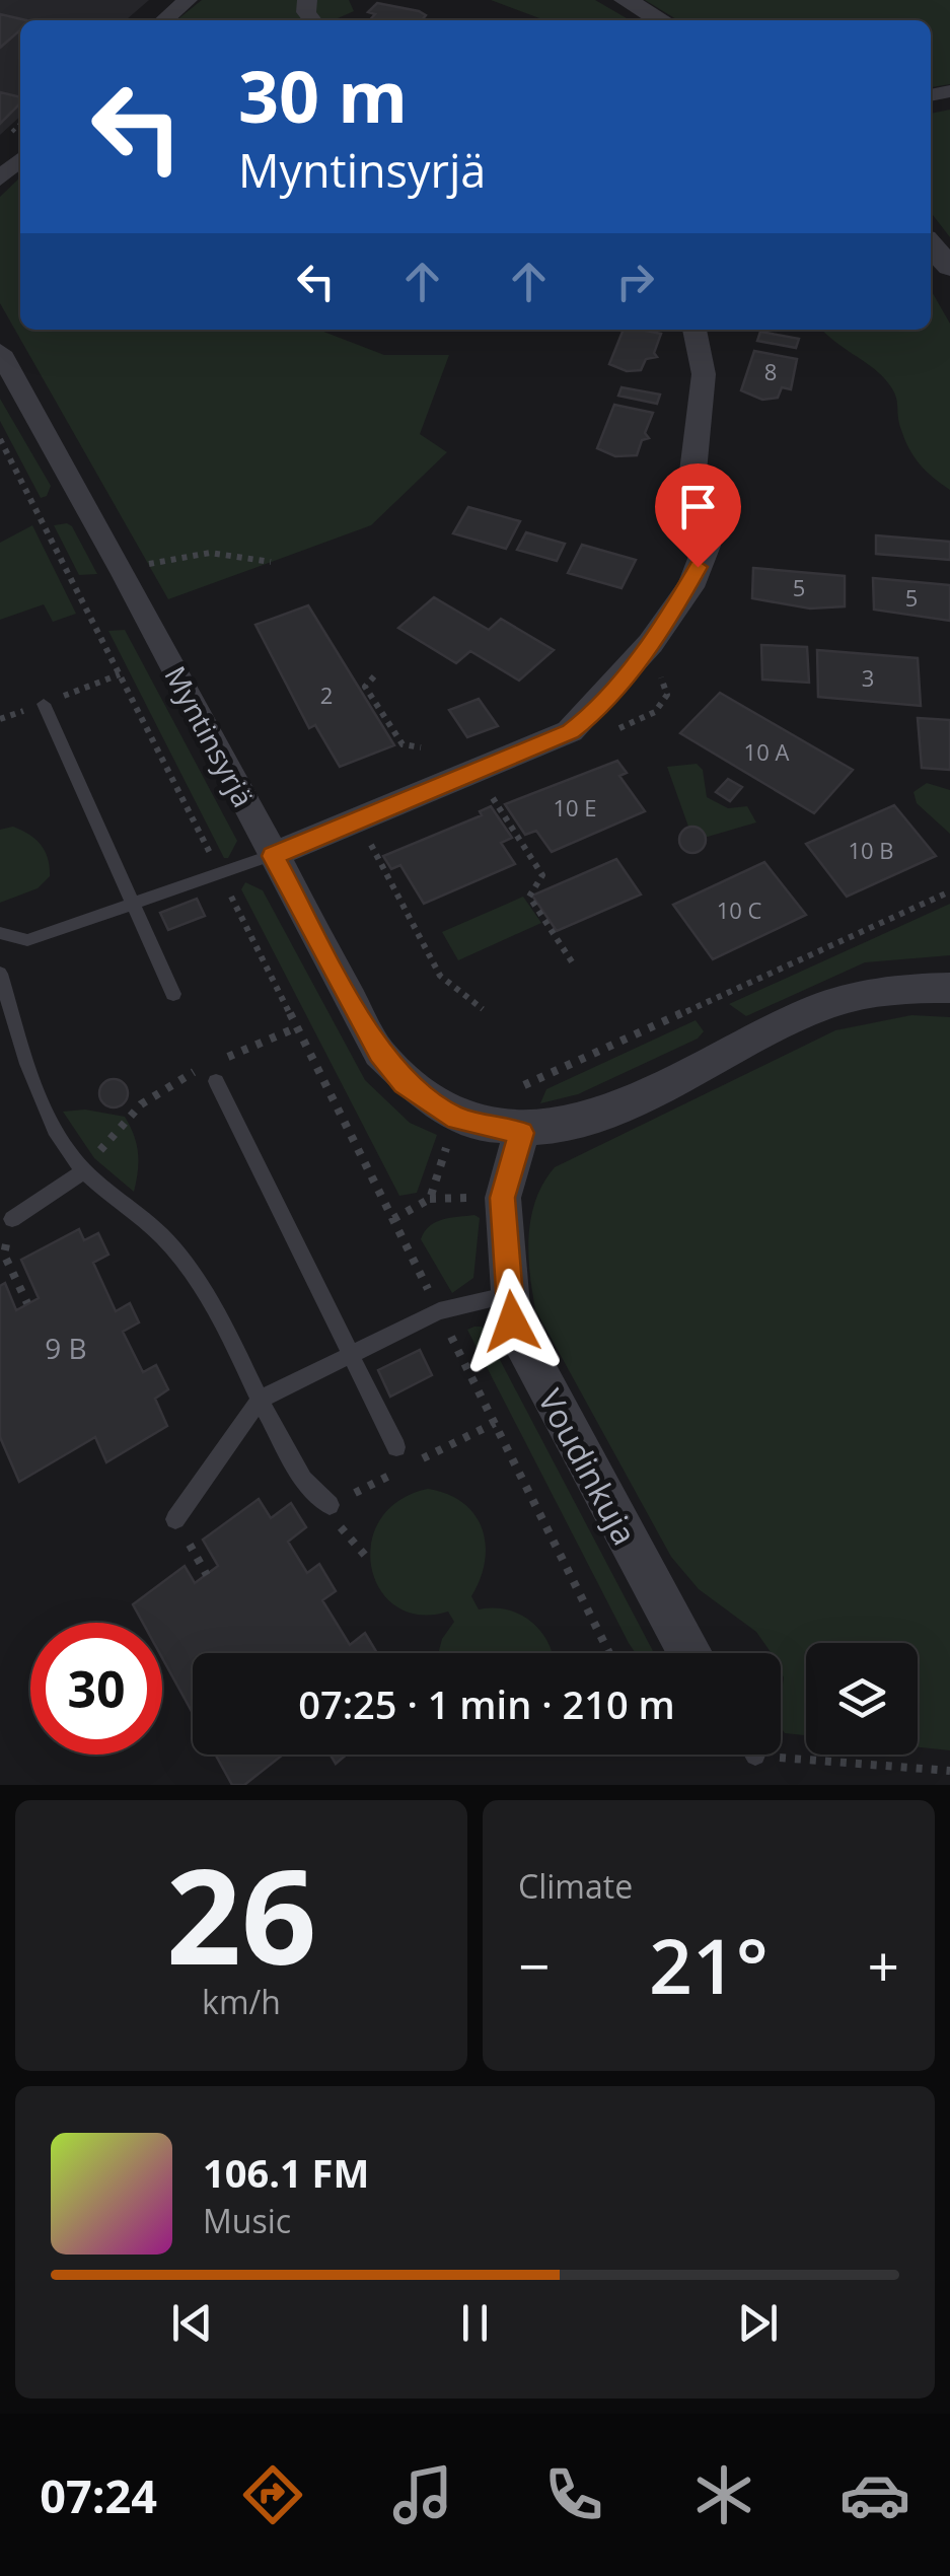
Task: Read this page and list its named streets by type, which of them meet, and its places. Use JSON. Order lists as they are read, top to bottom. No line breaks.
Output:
{"streets":{"street":["Myntinsyrjä","Voudinkuja"]},"crossings":[["Myntinsyrjä","Voudinkuja"]],"house_numbers":["8","5","5","3","2","10 A","10 E","10 B","10 C","9 B"],"page":{"turn":["30 m","Myntinsyrjä"],"limit":"30","trip":"07:25 · 1 min · 210 m","tile":[["26","km/h"],"Climate"],"heat":["−","21°","+"],"song":["106.1 FM","Music"],"tabs":"07:24"}}
